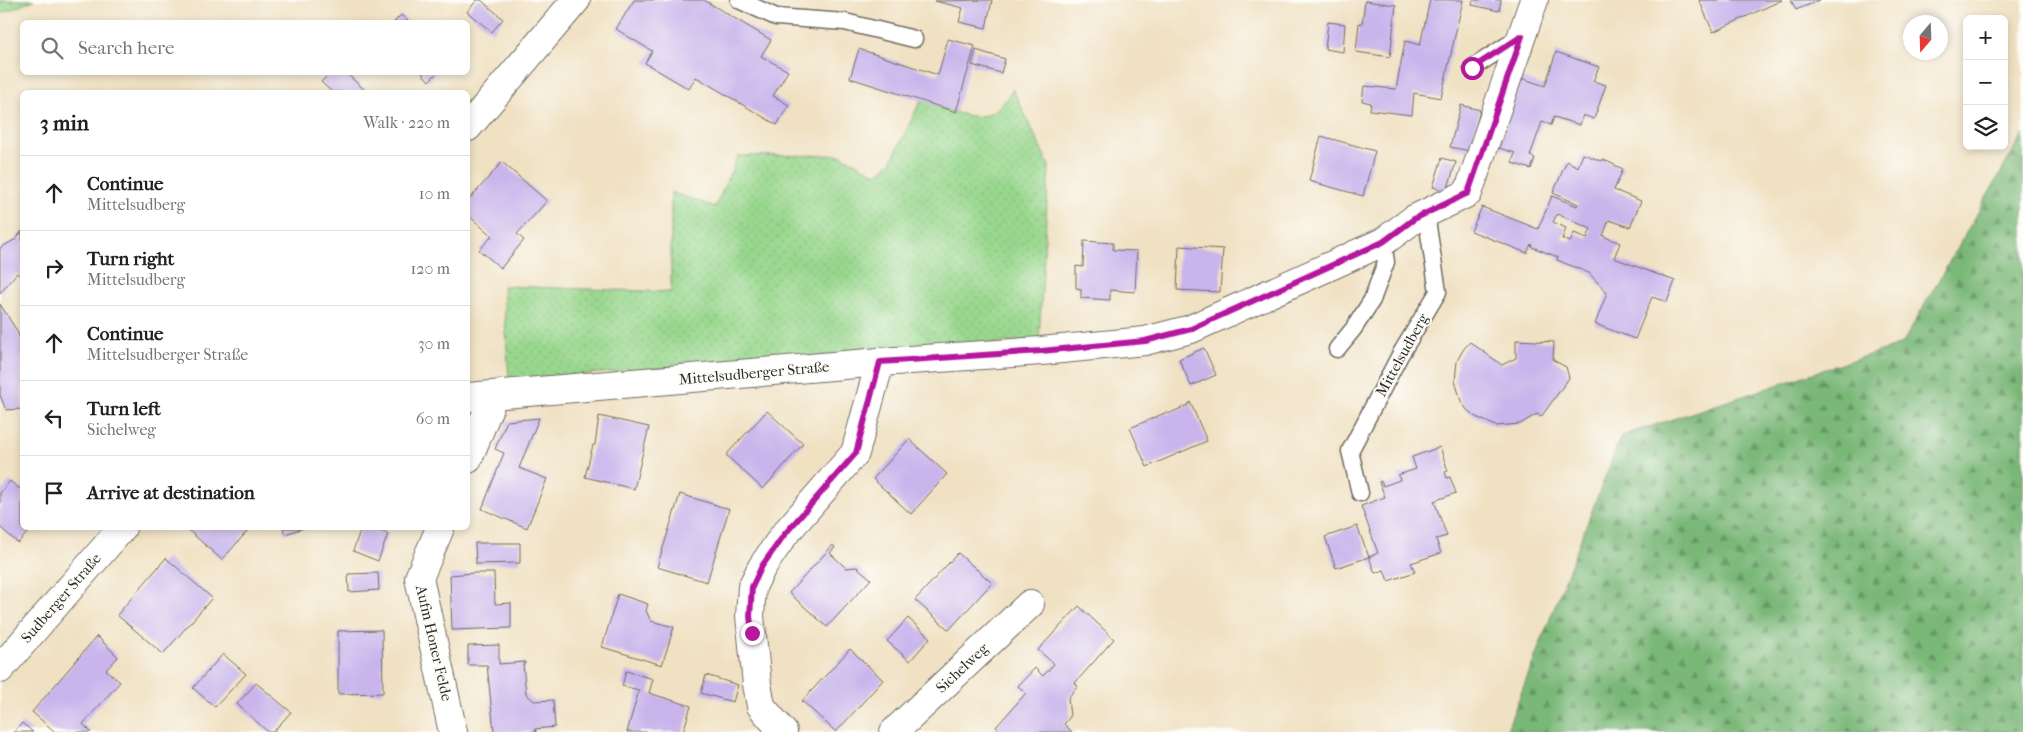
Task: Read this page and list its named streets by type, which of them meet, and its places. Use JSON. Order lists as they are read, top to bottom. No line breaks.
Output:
{"streets":{"street":["Mittelsudberger Straße","Sudberger Straße","Aufm Honer Felde","Sichelweg"],"lane":["Mittelsudberg"]},"north":"bottom","page":{"map_buttons":["+","−"],"search":"Search here","heading":["3 min","Walk · 220 m"],"list":[["Continue","Mittelsudberg","10 m"],["Turn right","Mittelsudberg","120 m"],["Continue","Mittelsudberger Straße","30 m"],["Turn left","Sichelweg","60 m"],"Arrive at destination"]}}
